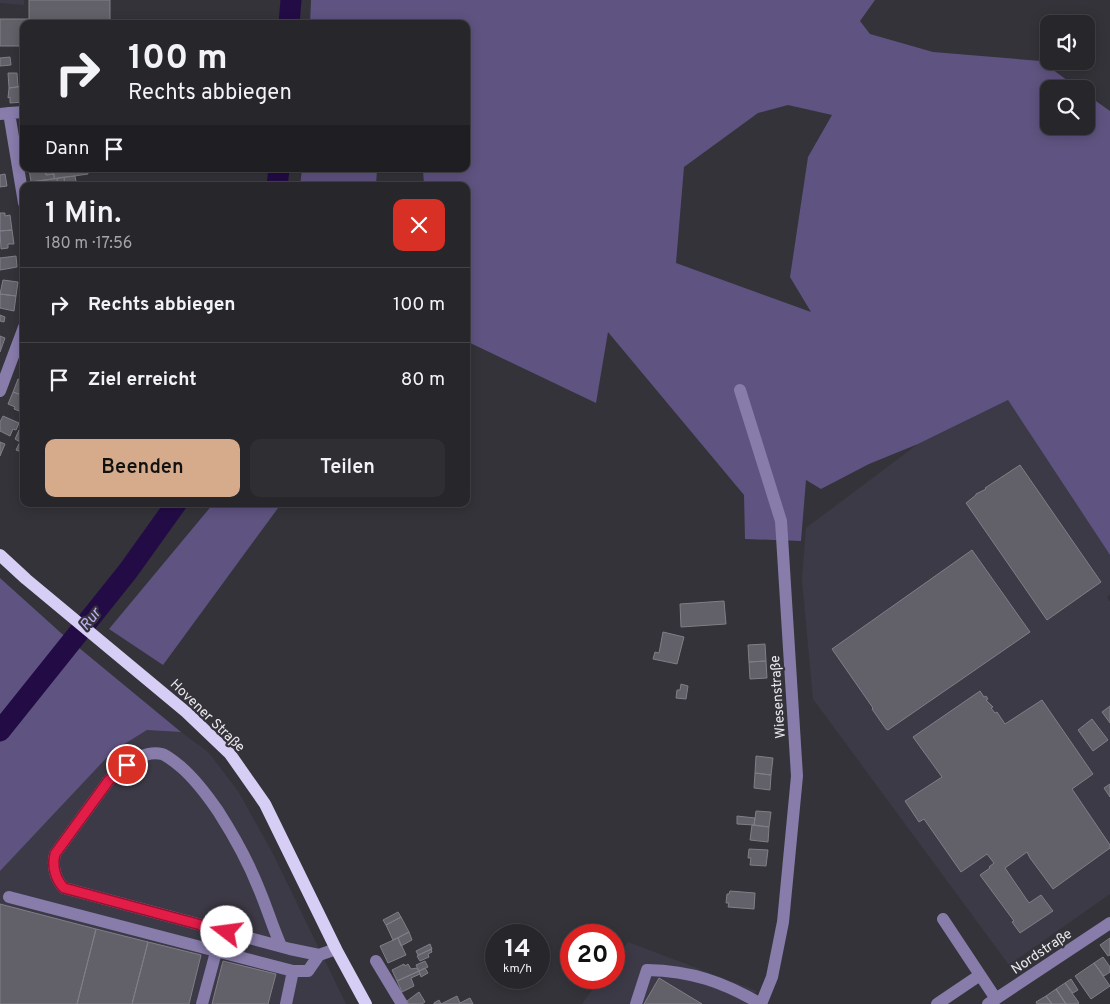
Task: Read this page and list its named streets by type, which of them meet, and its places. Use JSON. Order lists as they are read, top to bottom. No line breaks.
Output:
{"streets":{"main road":["Hovener Straße"],"street":["Wiesenstraße","Nordstraße"]},"water":["Rur"],"page":{"turn":["100 m","Rechts abbiegen"],"then":"Dann","heading":["1 Min.","180 m · 17:56"],"list":[{"name":"Rechts abbiegen","value":"100 m"},{"name":"Ziel erreicht","value":"80 m"}],"buttons":["Beenden","Teilen"],"speed":"14 km/h","limit":"20"}}
